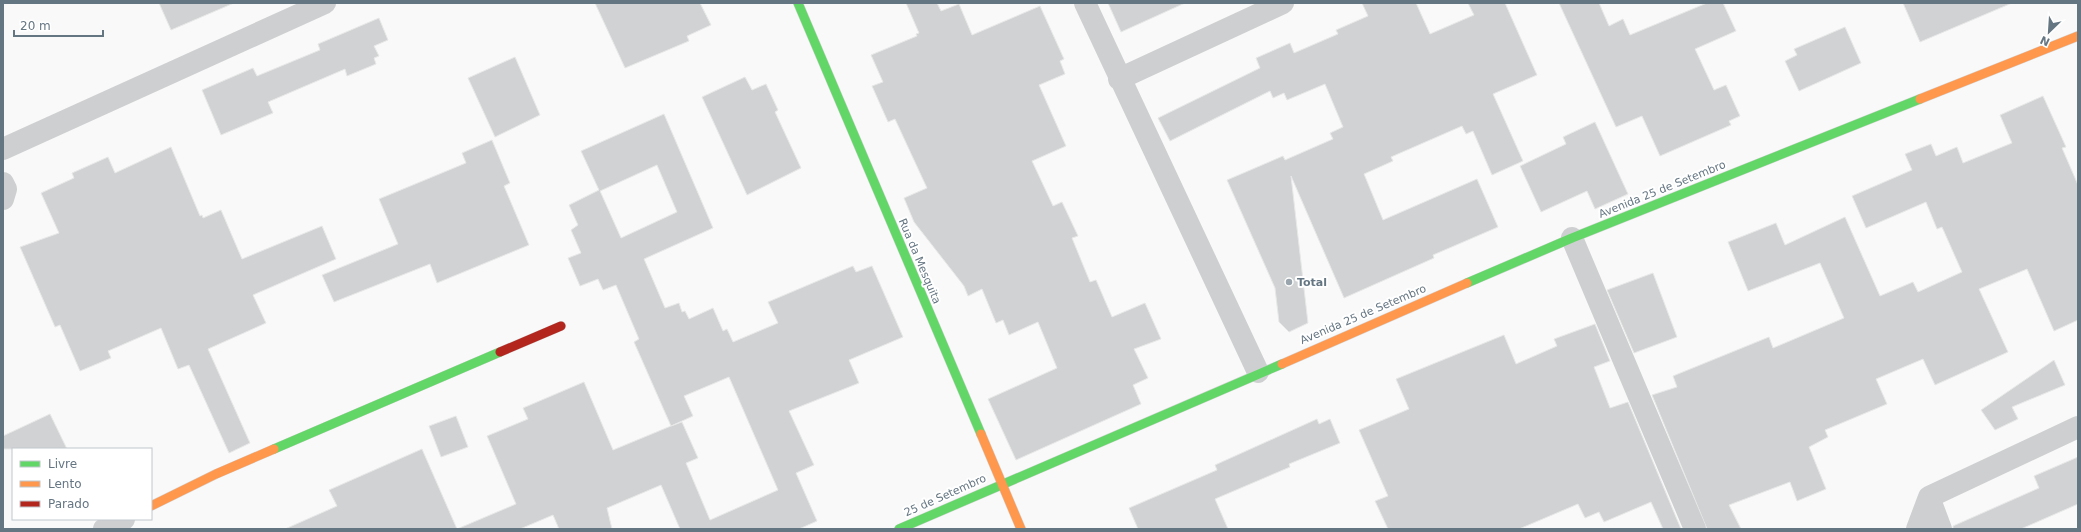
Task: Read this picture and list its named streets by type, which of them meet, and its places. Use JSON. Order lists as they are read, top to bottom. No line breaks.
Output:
{"streets":{"street":["Avenida 25 de Setembro","Rua da Mesquita","25 de Setembro"]},"crossings":[["Avenida 25 de Setembro","Rua da Mesquita"],["Avenida 25 de Setembro","25 de Setembro"],["Rua da Mesquita","25 de Setembro"]],"places":["Total"],"legend":["Livre","Lento","Parado"],"scale_bar":"20 m","north":"bottom left"}
